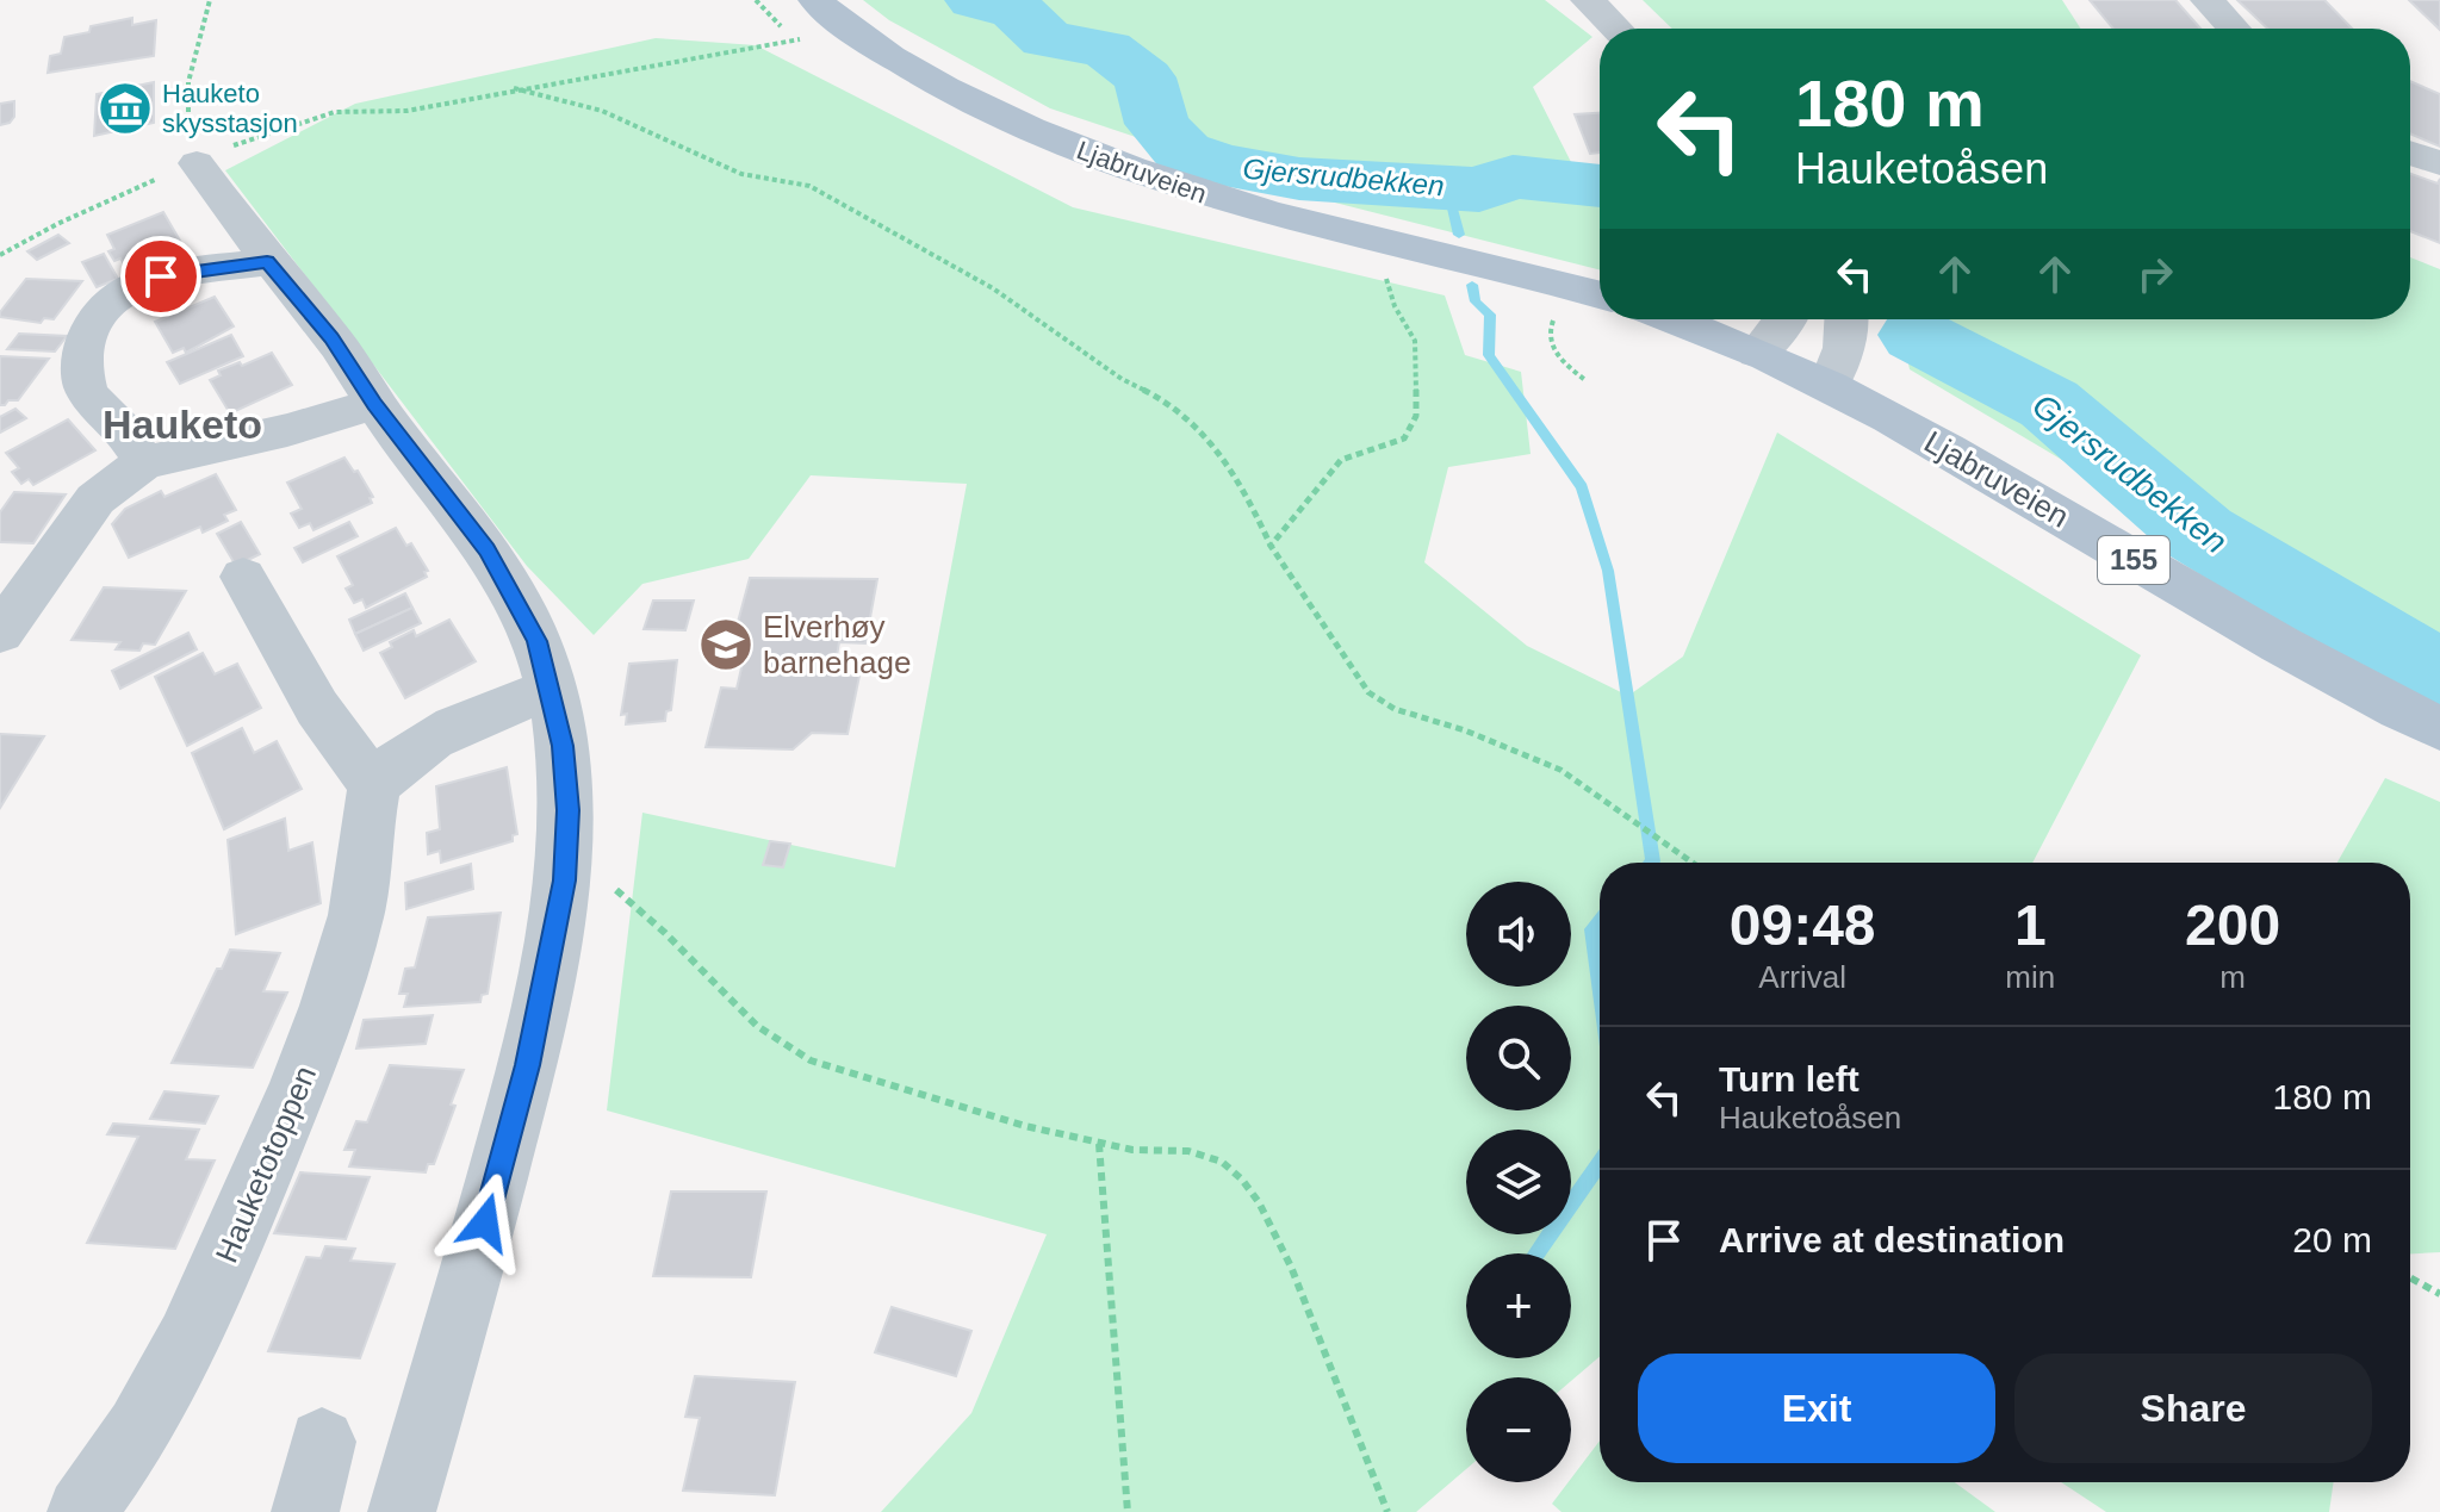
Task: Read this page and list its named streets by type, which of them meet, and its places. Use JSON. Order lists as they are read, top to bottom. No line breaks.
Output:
{"streets":{"main road":["Ljabruveien","155"],"street":["Hauketotoppen"]},"districts":["Hauketo"],"water":["Gjersrudbekken"],"places":{"museum":["Hauketo skysstasjon"],"school or university":["Elverhøy barnehage"]},"page":{"turn":["180 m","Hauketoåsen"],"eta":["09:48","Arrival","1","min","200","m"],"map_buttons":["+","−"],"list":[{"name":"Turn left","note":"Hauketoåsen","value":"180 m"},{"name":"Arrive at destination","value":"20 m"}],"buttons":["Exit","Share"]}}
